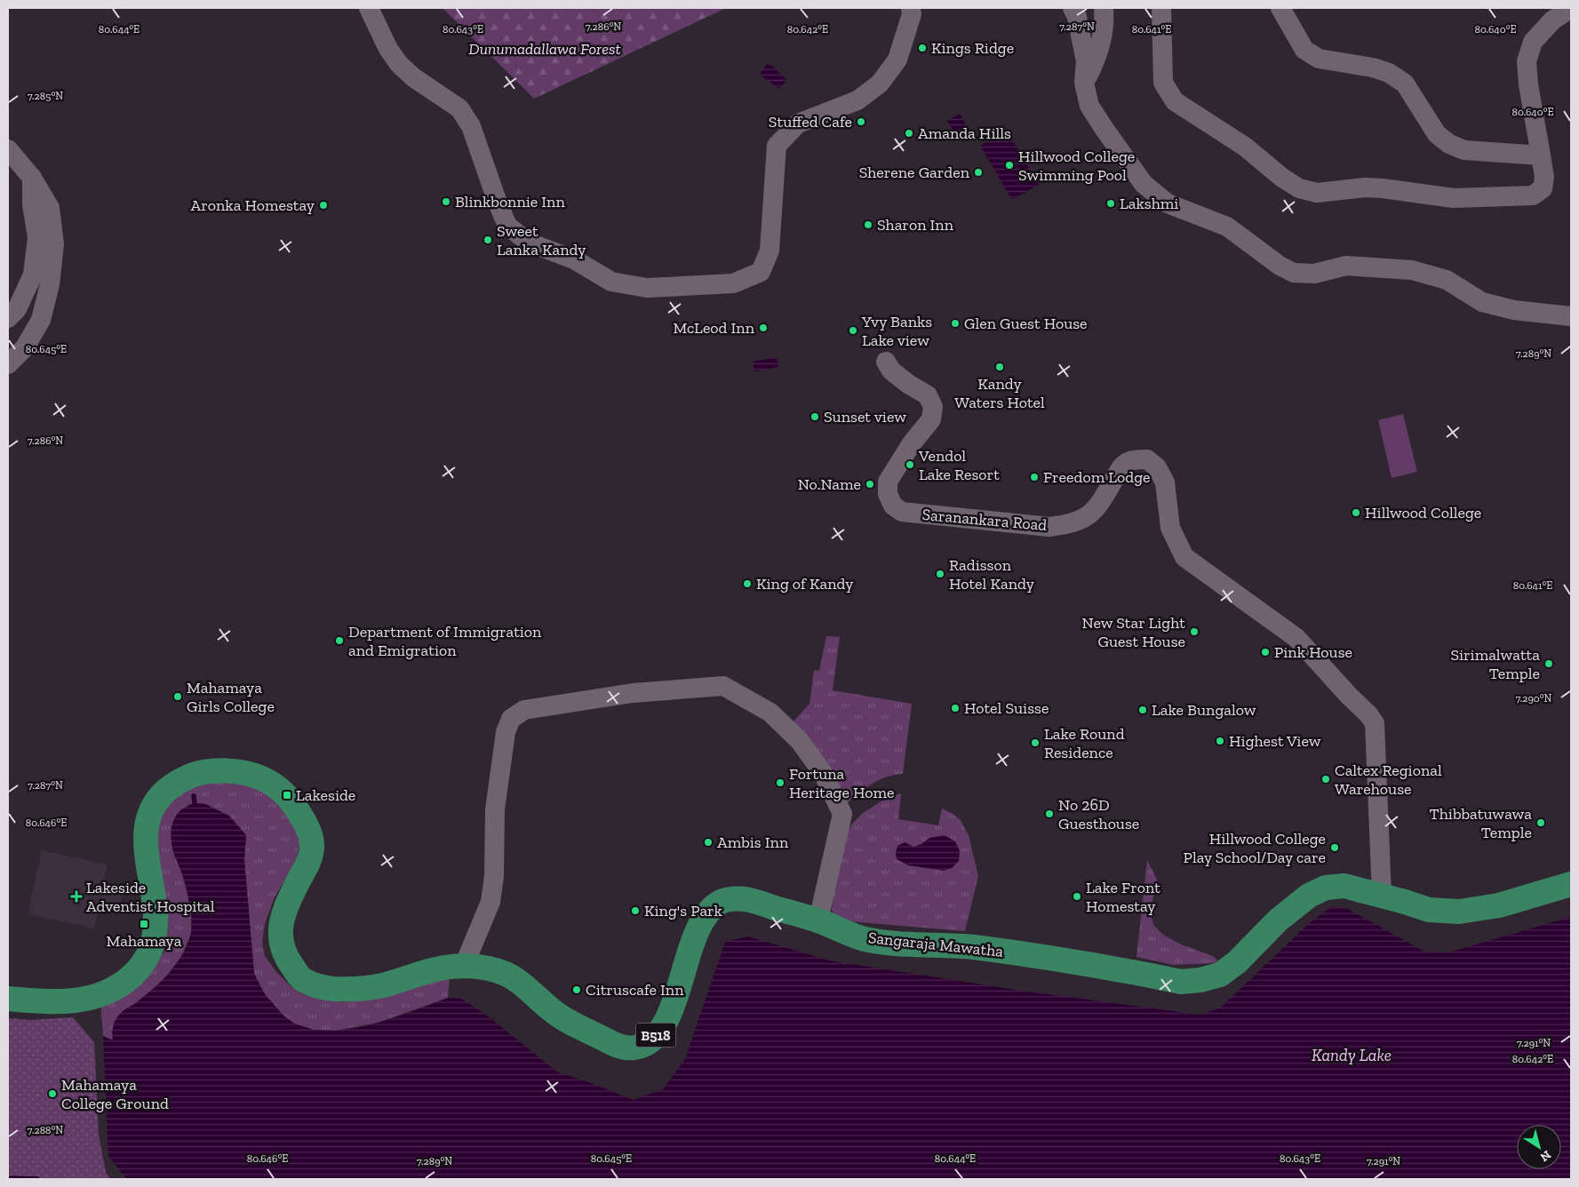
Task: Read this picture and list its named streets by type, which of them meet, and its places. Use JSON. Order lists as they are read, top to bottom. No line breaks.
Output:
{"streets":{"main road":["Sangaraja Mawatha","B518"],"street":["Saranankara Road"]},"crossings":[["Saranankara Road","Sangaraja Mawatha"]],"water":["Kandy Lake"],"parks":["Dunumadallawa Forest"],"places":{"other":["Kings Ridge","Stuffed Cafe","Amanda Hills","Hillwood College Swimming Pool","Sherene Garden","Blinkbonnie Inn","Lakshmi","Aronka Homestay","Sharon Inn","Sweet Lanka Kandy","Glen Guest House","McLeod Inn","Yvy Banks Lake view","Kandy Waters Hotel","Sunset view","Vendol Lake Resort","Freedom Lodge","No.Name","Hillwood College","Radisson Hotel Kandy","King of Kandy","New Star Light Guest House","Department of Immigration and Emigration","Pink House","Sirimalwatta Temple","Mahamaya Girls College","Hotel Suisse","Lake Bungalow","Highest View","Lake Round Residence","Caltex Regional Warehouse","Fortuna Heritage Home","No 26D Guesthouse","Thibbatuwawa Temple","Ambis Inn","Hillwood College Play School/Day care","Lake Front Homestay","King's Park","Citruscafe Inn","Mahamaya College Ground"],"transit":["Lakeside","Mahamaya"],"health":["Lakeside Adventist Hospital"]},"north":"bottom right","coordinates":["7.286°N","7.287°N","80.644°E","80.643°E","80.642°E","80.641°E","80.640°E","7.285°N","80.645°E","7.289°N","7.290°N","80.646°E","7.291°N","7.288°N"]}
